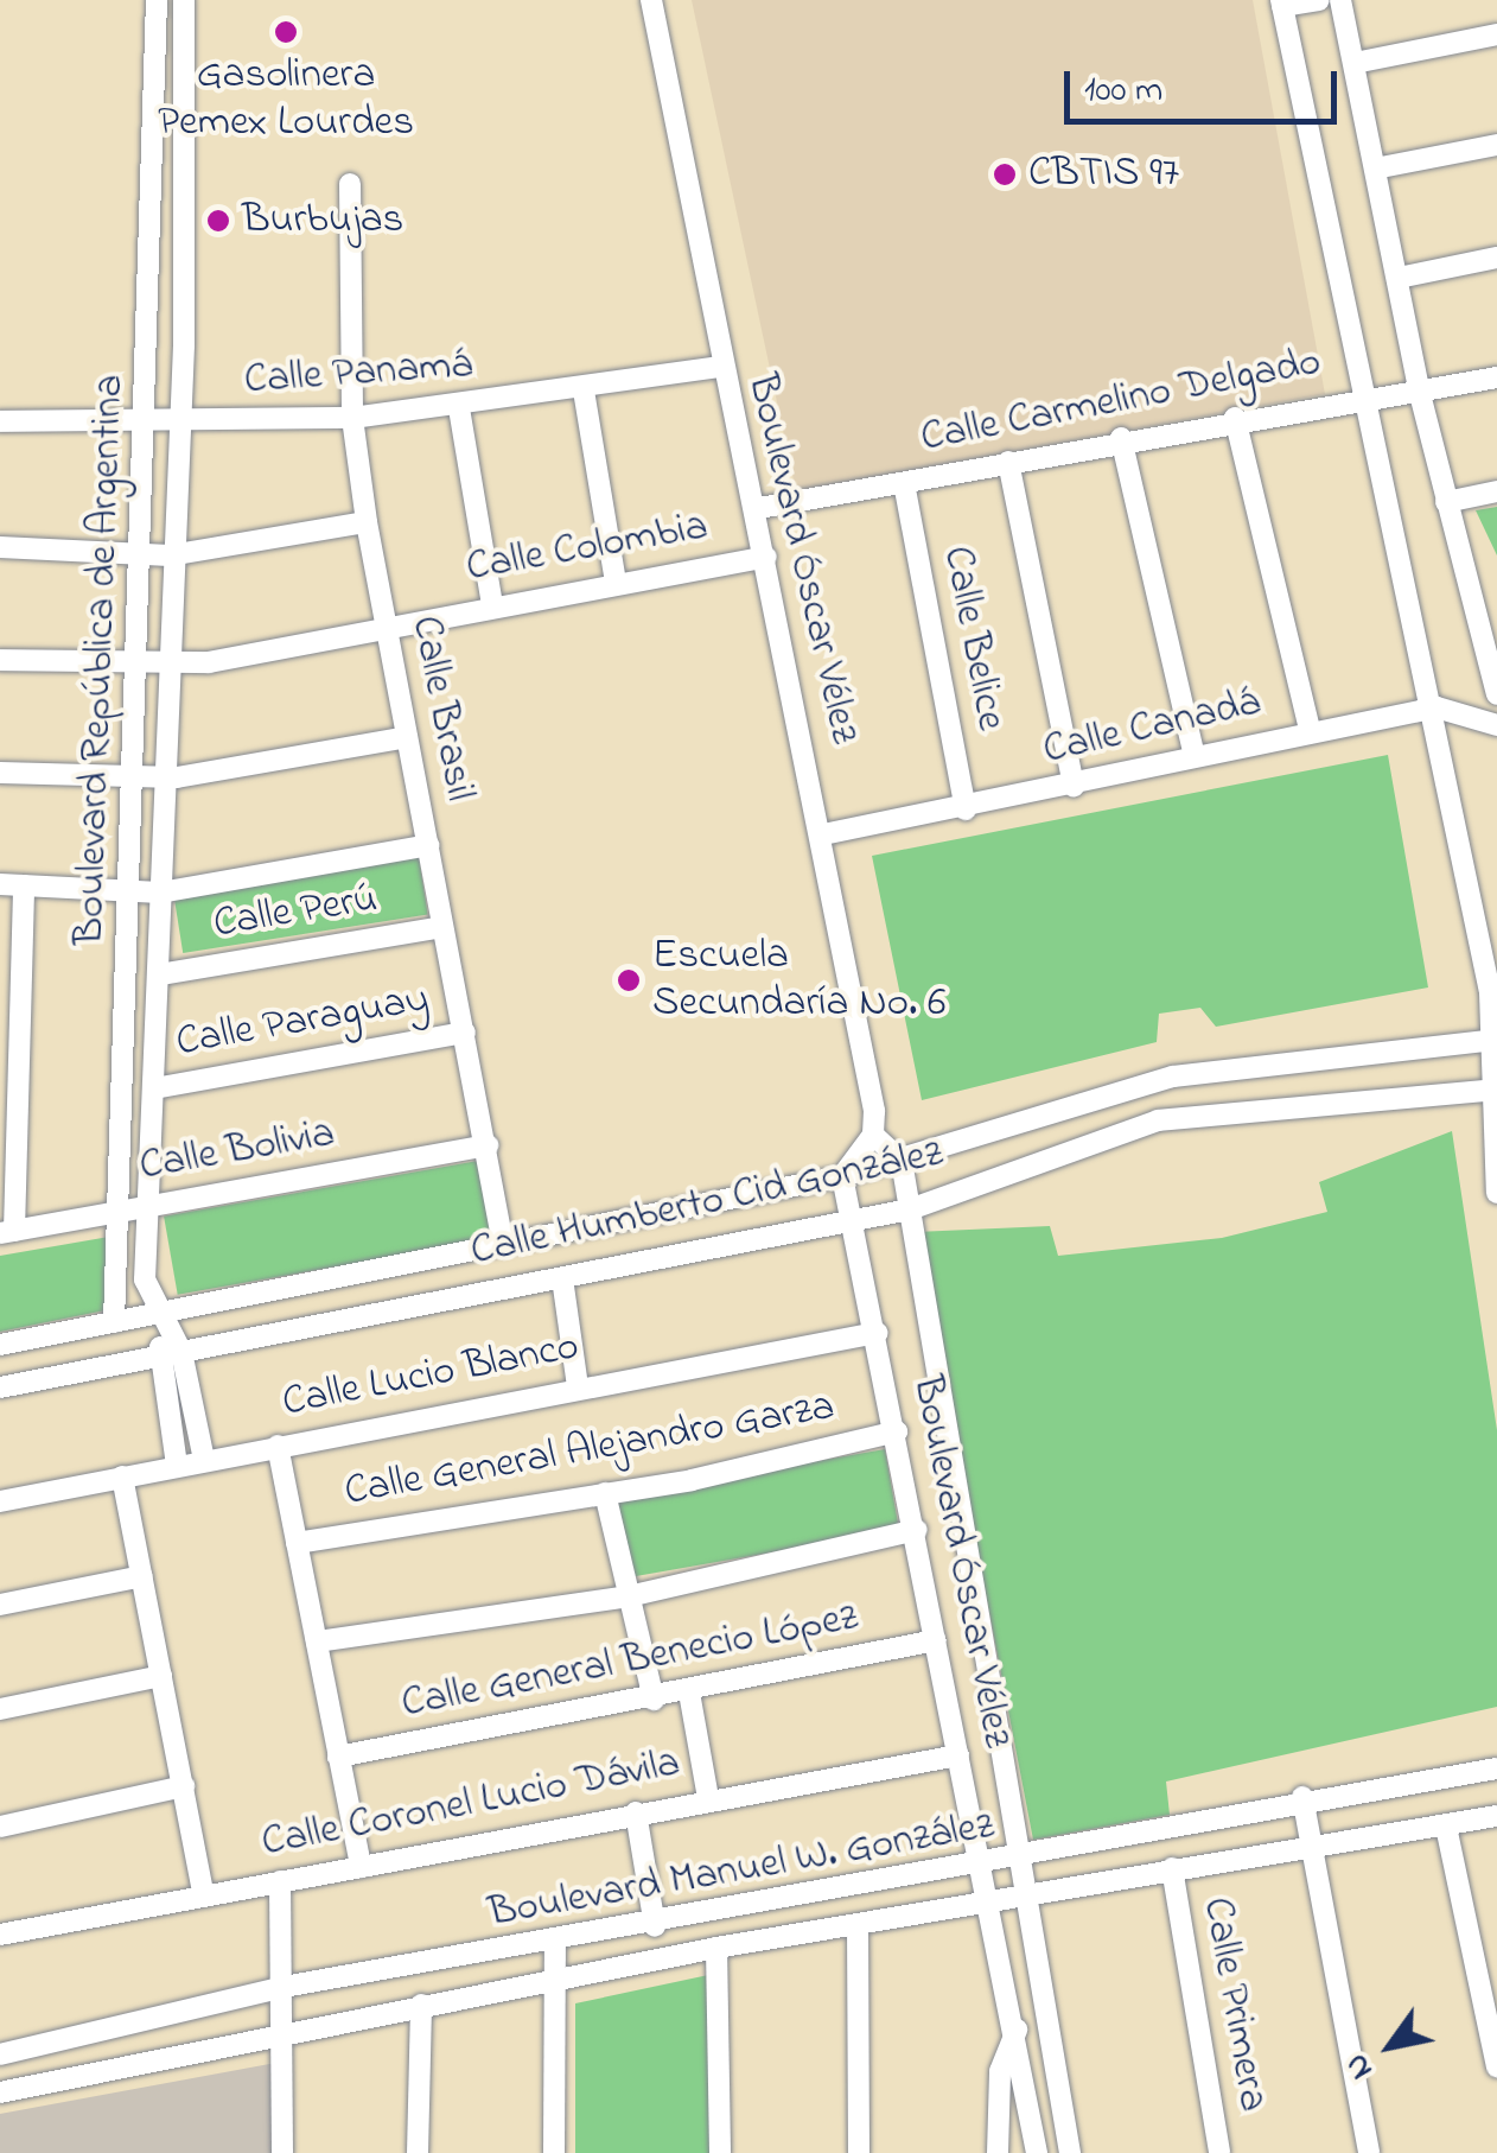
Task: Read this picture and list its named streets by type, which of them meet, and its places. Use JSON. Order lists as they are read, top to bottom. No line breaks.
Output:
{"streets":{"street":["Calle Panamá","Calle Carmelino Delgado","Calle Colombia","Boulevard Óscar Vélez","Calle Belice","Boulevard República de Argentina","Calle Brasil","Calle Canadá","Calle Perú","Calle Paraguay","Calle Bolivia","Calle Humberto Cid González","Calle Lucio Blanco","Calle General Alejandro Garza","Calle General Benecio López","Calle Coronel Lucio Dávila","Boulevard Manuel W. González","Calle Primera"]},"crossings":[["Calle Panamá","Boulevard Óscar Vélez"],["Calle Panamá","Boulevard República de Argentina"],["Calle Panamá","Calle Brasil"],["Calle Carmelino Delgado","Boulevard Óscar Vélez"],["Calle Carmelino Delgado","Calle Belice"],["Calle Colombia","Boulevard Óscar Vélez"],["Calle Colombia","Boulevard República de Argentina"],["Calle Colombia","Calle Brasil"],["Boulevard Óscar Vélez","Calle Canadá"],["Boulevard Óscar Vélez","Calle Humberto Cid González"],["Boulevard Óscar Vélez","Calle Lucio Blanco"],["Boulevard Óscar Vélez","Calle General Alejandro Garza"],["Boulevard Óscar Vélez","Calle General Benecio López"],["Boulevard Óscar Vélez","Calle Coronel Lucio Dávila"],["Boulevard Óscar Vélez","Boulevard Manuel W. González"],["Calle Belice","Calle Canadá"],["Boulevard República de Argentina","Calle Perú"],["Boulevard República de Argentina","Calle Paraguay"],["Boulevard República de Argentina","Calle Bolivia"],["Boulevard República de Argentina","Calle Humberto Cid González"],["Calle Brasil","Calle Perú"],["Calle Brasil","Calle Paraguay"],["Calle Brasil","Calle Bolivia"],["Calle Brasil","Calle Humberto Cid González"],["Boulevard Manuel W. González","Calle Primera"]],"places":["Gasolinera Pemex Lourdes","CBTIS 97","Burbujas","Escuela Secundaría No. 6"],"scale_bar":"100 m","north":"bottom left"}
